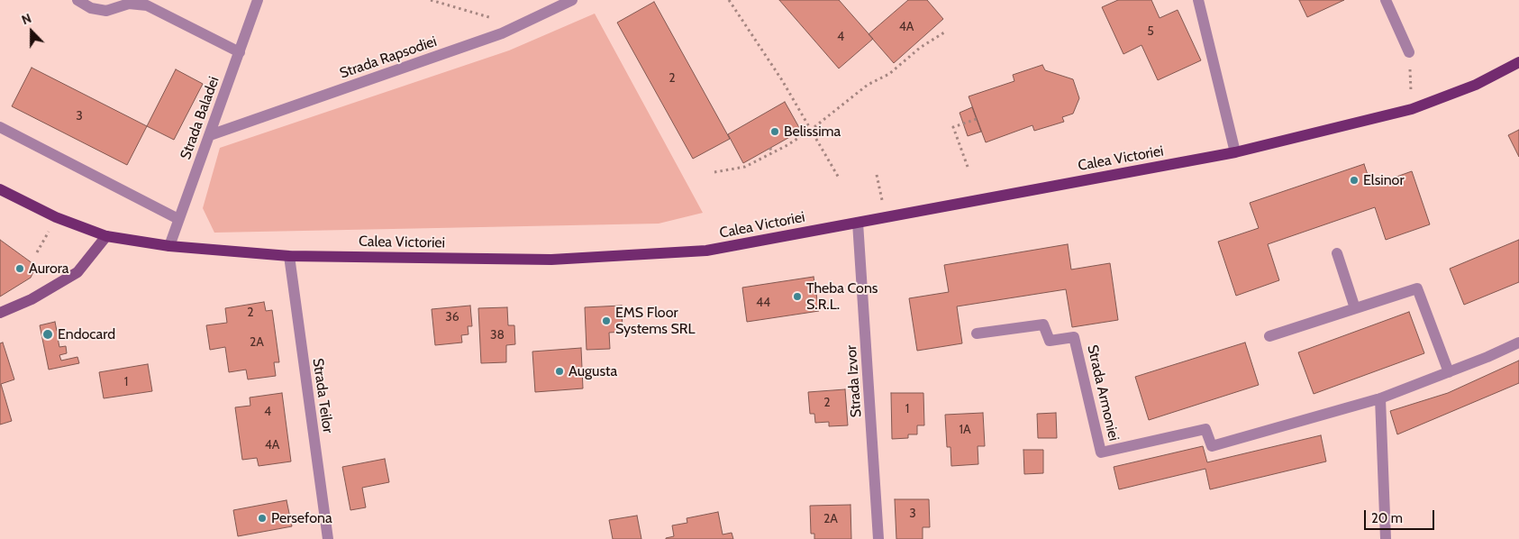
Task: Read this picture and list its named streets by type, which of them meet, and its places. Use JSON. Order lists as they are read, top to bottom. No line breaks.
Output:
{"streets":{"main road":["Calea Victoriei"],"street":["Strada Rapsodiei","Strada Baladei","Strada Izvor","Strada Armoniei","Strada Teilor"]},"crossings":[["Strada Rapsodiei","Strada Baladei"],["Strada Baladei","Calea Victoriei"],["Calea Victoriei","Strada Izvor"],["Calea Victoriei","Strada Teilor"]],"places":["Belissima","Elsinor","Aurora","Theba Cons S.R.L.","EMS Floor Systems SRL","Endocard","Augusta","Persefona"],"house_numbers":["4A","5","4","2","3","44","2","36","38","2A","1","2","1","4","1A","4A","3","2A"],"scale_bar":"20 m","north":"top"}
